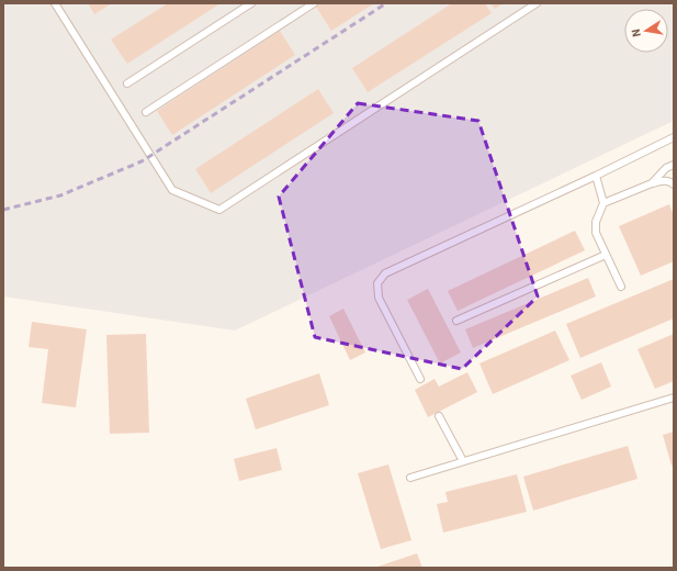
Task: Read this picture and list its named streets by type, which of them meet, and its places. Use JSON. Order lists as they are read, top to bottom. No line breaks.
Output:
{"north":"left"}
